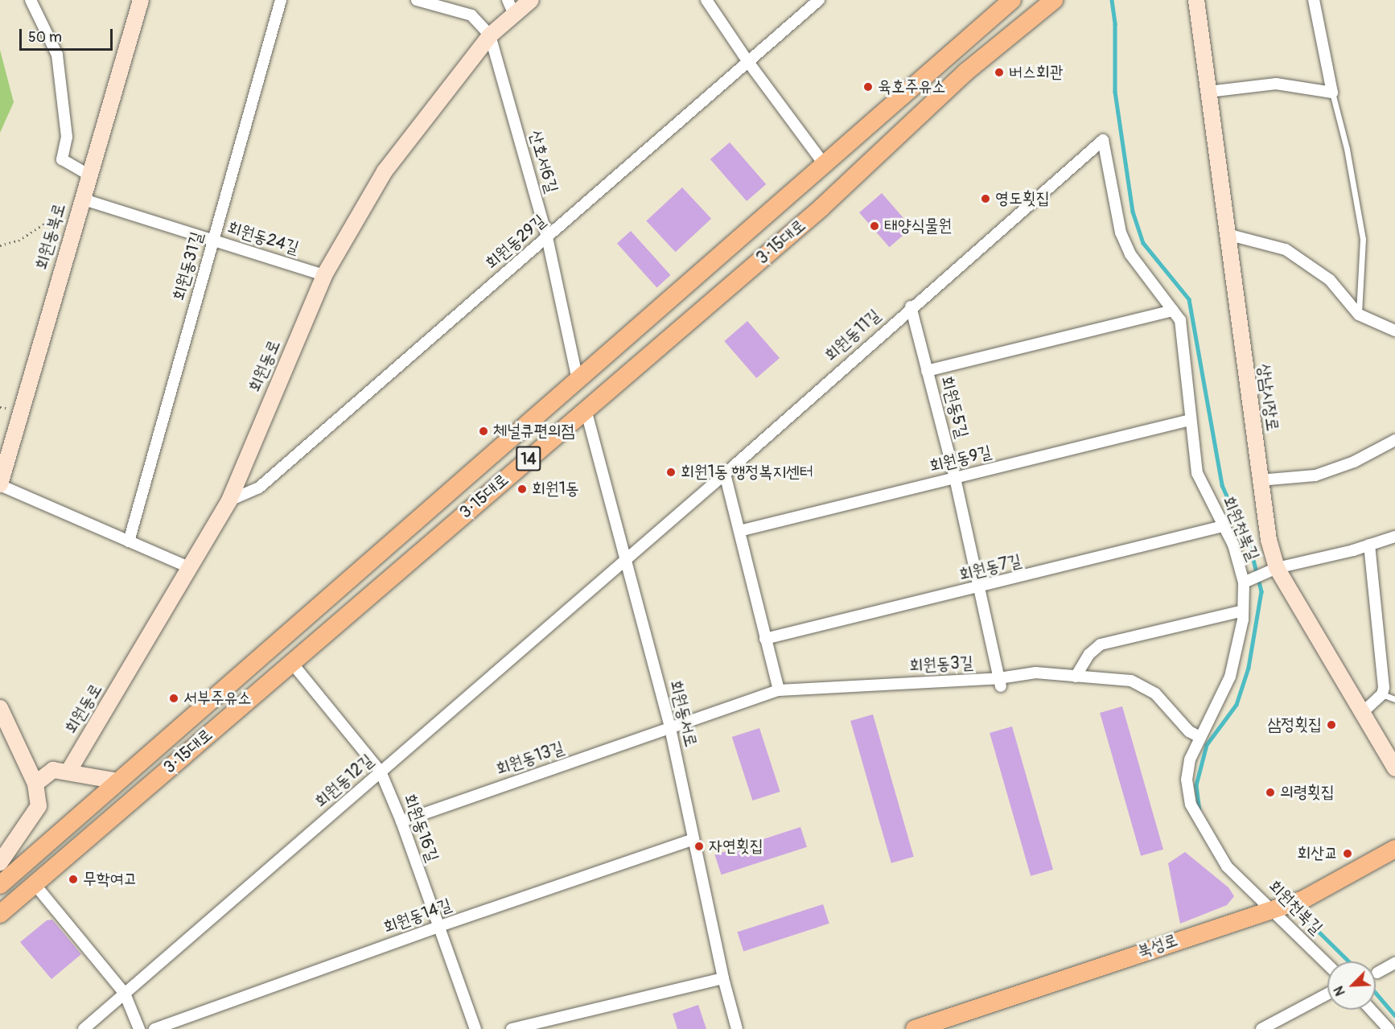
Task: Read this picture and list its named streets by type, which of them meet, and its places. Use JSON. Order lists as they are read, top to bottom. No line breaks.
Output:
{"streets":{"main road":["회원동북로","3·15대로","회원동로","상남시장로","14","북성로"],"street":["산호서6길","회원동24길","회원동29길","회원동31길","회원동11길","회원동5길","회원동9길","회원천북길","회원동7길","회원동3길","회원동서로","회원동13길","회원동12길","회원동16길","회원동14길"]},"crossings":[["산호서6길","회원동29길"],["산호서6길","3·15대로"],["산호서6길","회원동로"],["회원동북로","회원동24길"],["회원동24길","회원동31길"],["회원동24길","회원동로"],["회원동29길","회원동로"],["3·15대로","회원동서로"],["3·15대로","회원동16길"],["회원동11길","회원동5길"],["회원동11길","회원천북길"],["회원동11길","회원동서로"],["회원동11길","회원동12길"],["회원동5길","회원동9길"],["회원동5길","회원동7길"],["회원동5길","회원동3길"],["회원동9길","회원천북길"],["회원천북길","회원동7길"],["회원천북길","회원동3길"],["회원천북길","북성로"],["회원동3길","회원동서로"],["회원동3길","회원동13길"],["회원동서로","회원동13길"],["회원동서로","회원동12길"],["회원동서로","회원동14길"],["회원동13길","회원동16길"],["회원동12길","회원동16길"],["회원동16길","회원동14길"]],"places":["버스회관","육호주유소","영도횟집","태양식물원","체널큐편의점","회원1동 행정복지센터","회원1동","서부주유소","삼정횟집","의령횟집","자연횟집","회산교","무학여고"],"scale_bar":"50 m","north":"bottom left"}
